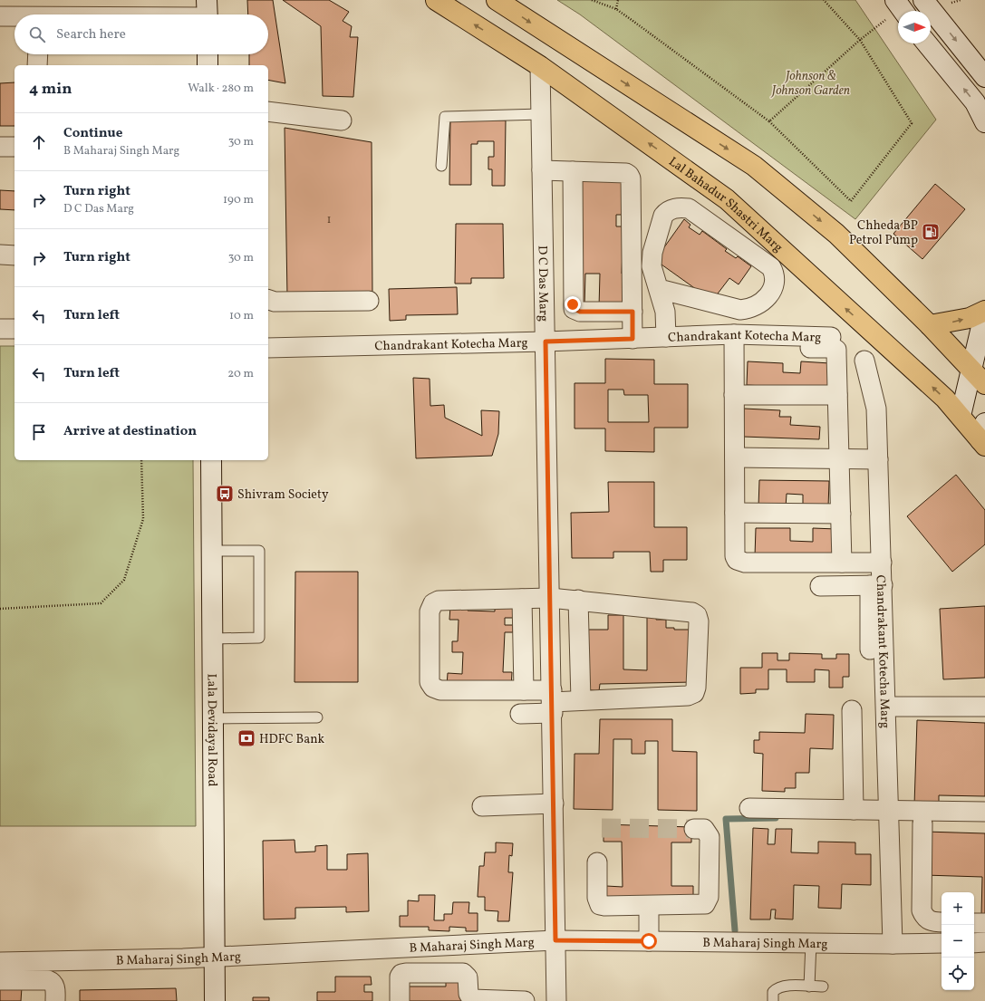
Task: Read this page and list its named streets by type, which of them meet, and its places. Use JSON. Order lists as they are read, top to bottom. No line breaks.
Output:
{"streets":{"main road":["Lal Bahadur Shastri Marg"],"street":["D C Das Marg","Chandrakant Kotecha Marg","Lala Devidayal Road","B Maharaj Singh Marg"]},"crossings":[["Lal Bahadur Shastri Marg","D C Das Marg"],["D C Das Marg","Chandrakant Kotecha Marg"],["D C Das Marg","B Maharaj Singh Marg"],["Chandrakant Kotecha Marg","B Maharaj Singh Marg"],["Lala Devidayal Road","B Maharaj Singh Marg"]],"parks":["Johnson & Johnson Garden"],"places":{"fuel station":["Chheda BP Petrol Pump"],"bus stop":["Shivram Society"],"bank":["HDFC Bank"]},"house_numbers":["1"],"north":"right","page":{"search":"Search here","heading":["4 min","Walk · 280 m"],"list":[["Continue","B Maharaj Singh Marg","30 m"],["Turn right","D C Das Marg","190 m"],["Turn right","30 m"],["Turn left","10 m"],["Turn left","20 m"],"Arrive at destination"],"map_buttons":["+","−"]}}
